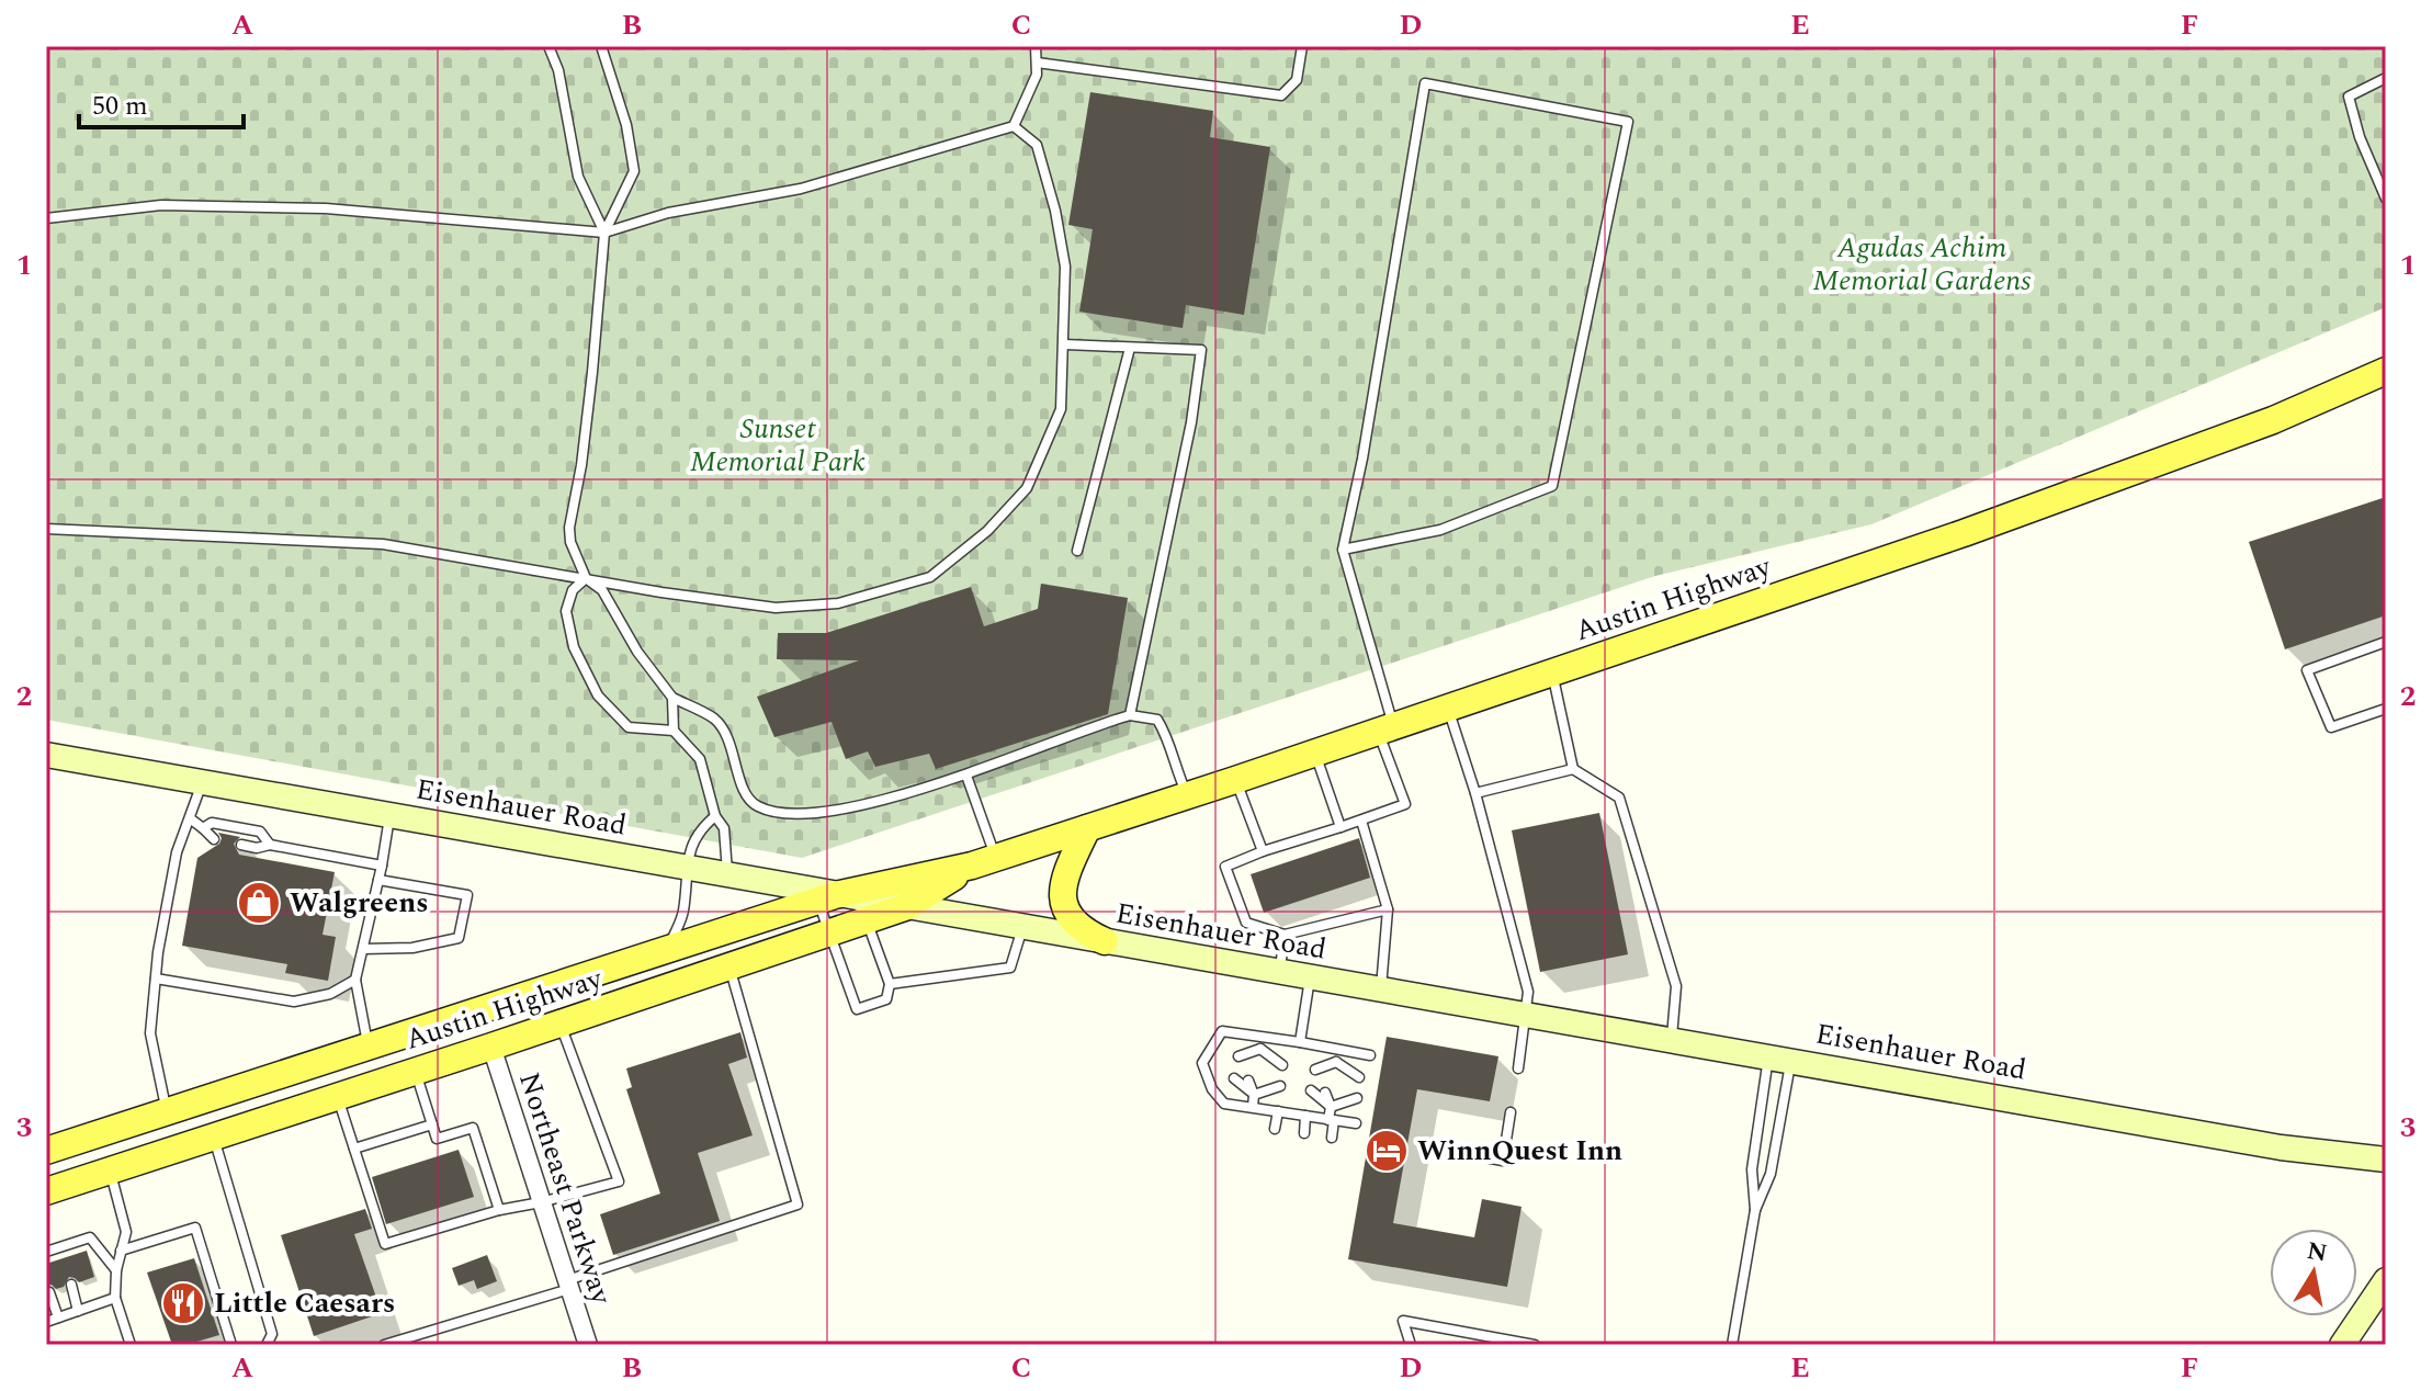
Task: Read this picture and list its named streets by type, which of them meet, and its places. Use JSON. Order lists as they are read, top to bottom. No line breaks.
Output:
{"streets":{"main road":["Austin Highway","Eisenhauer Road"],"street":["Northeast Parkway"]},"crossings":[["Austin Highway","Eisenhauer Road"],["Austin Highway","Northeast Parkway"]],"parks":["Agudas Achim Memorial Gardens","Sunset Memorial Park"],"places":{"shop":["Walgreens"],"hotel":["WinnQuest Inn"],"restaurant":["Little Caesars"]},"scale_bar":"50 m","north":"top","grid":{"columns":["A","B","C","D","E","F"],"rows":["1","2","3"]}}
